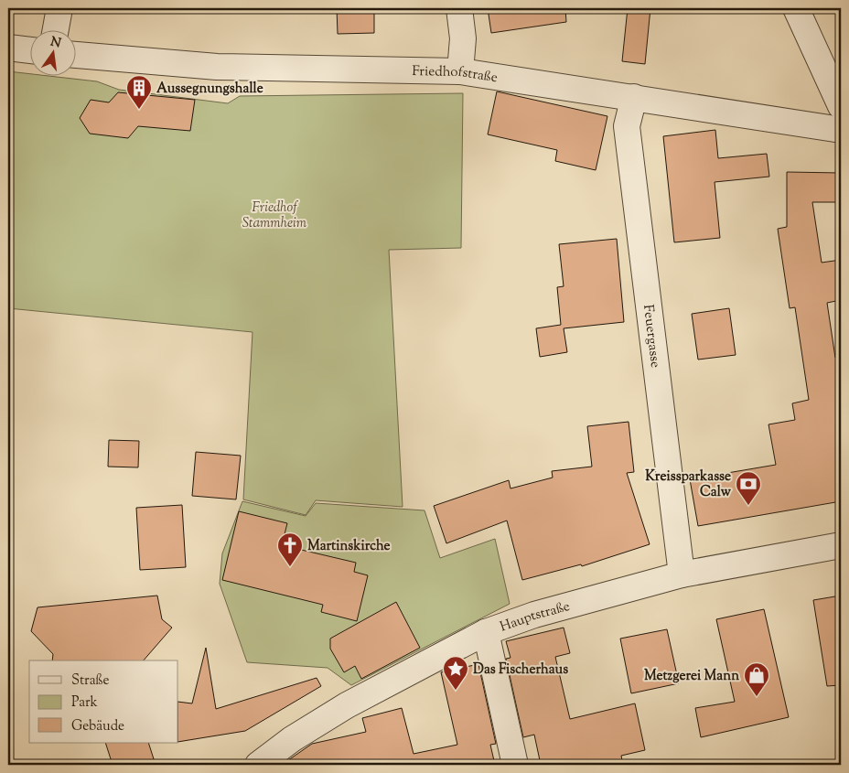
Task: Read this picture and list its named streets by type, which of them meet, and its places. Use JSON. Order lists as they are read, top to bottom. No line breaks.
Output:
{"streets":{"street":["Friedhofstraße","Feuergasse","Hauptstraße"]},"crossings":[["Friedhofstraße","Feuergasse"],["Feuergasse","Hauptstraße"]],"parks":["Friedhof Stammheim"],"places":{"building":["Aussegnungshalle"],"bank":["Kreissparkasse Calw"],"church":["Martinskirche"],"place":["Das Fischerhaus"],"shop":["Metzgerei Mann"]},"legend":["Straße","Park","Gebäude"],"north":"top"}
